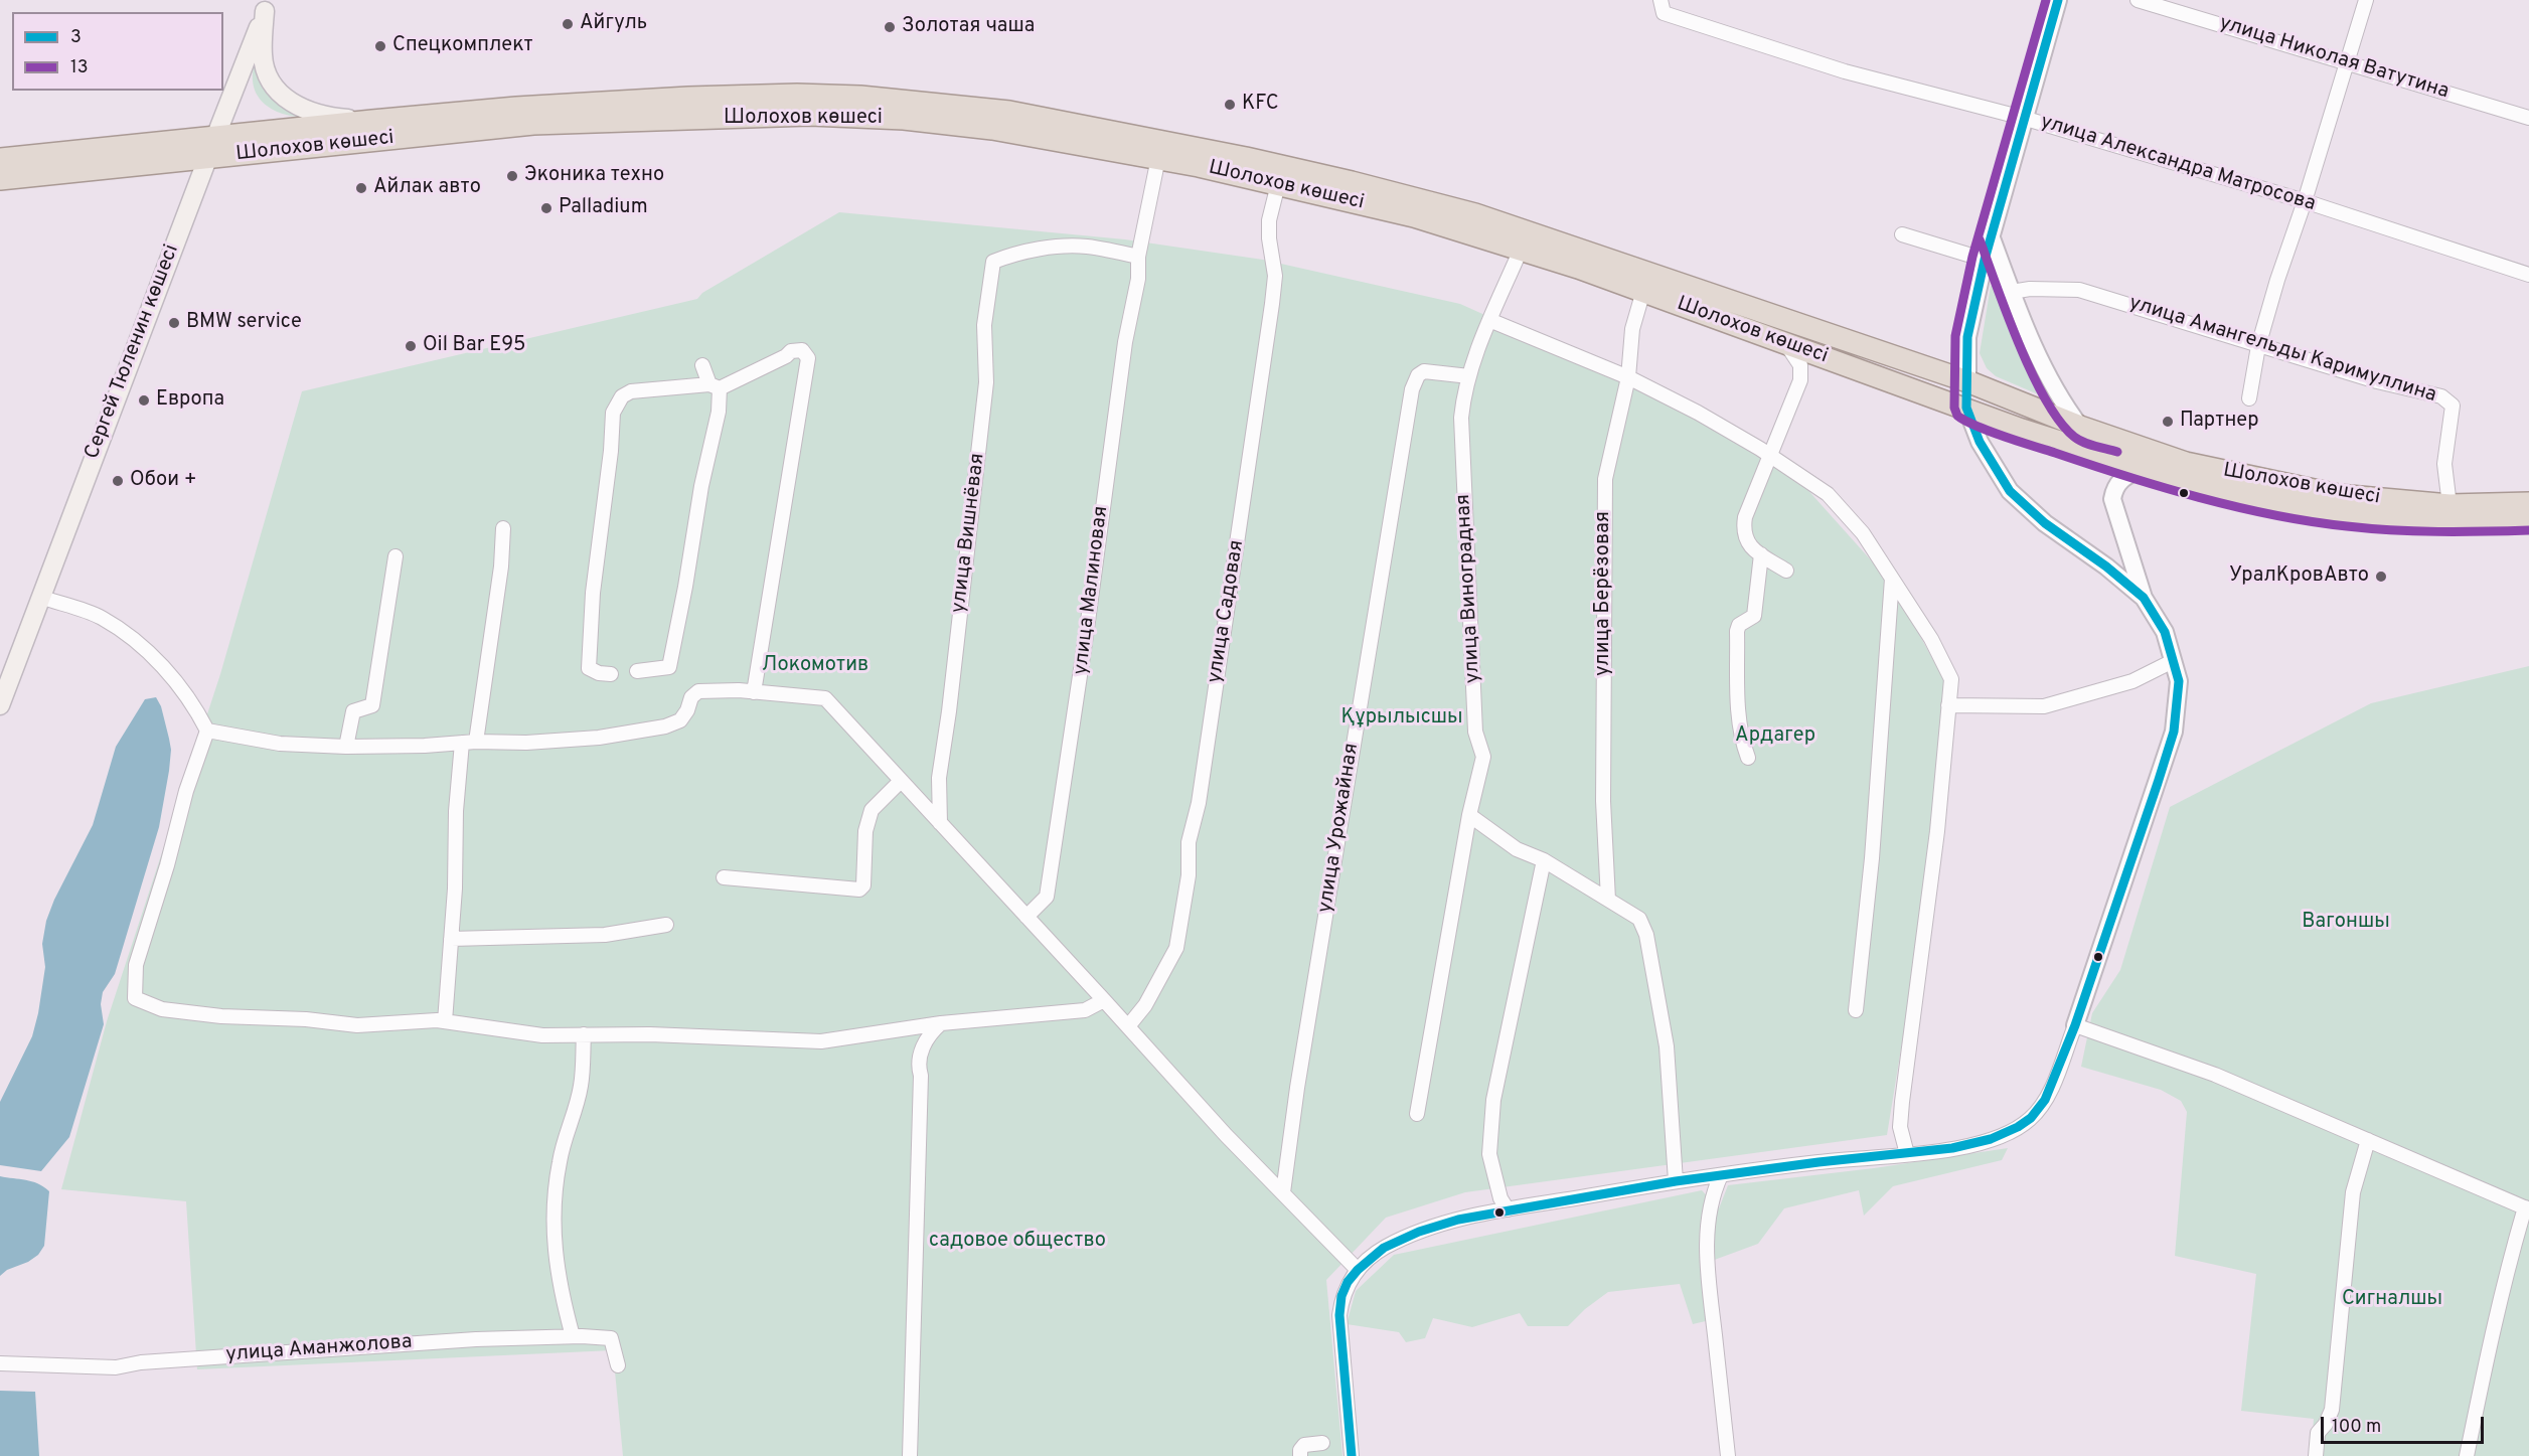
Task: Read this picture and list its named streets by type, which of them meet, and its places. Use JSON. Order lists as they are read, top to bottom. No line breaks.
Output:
{"streets":{"highway":["Шолохов көшесі","Сергей Тюленин көшесі"],"street":["улица Николая Ватутина","улица Александра Матросова","улица Амангельды Каримуллина","улица Вишнёвая","улица Виноградная","улица Малиновая","улица Берёзовая","улица Садовая","улица Урожайная","улица Аманжолова"]},"crossings":[["Шолохов көшесі","улица Амангельды Каримуллина"],["Шолохов көшесі","Сергей Тюленин көшесі"],["Шолохов көшесі","улица Виноградная"],["Шолохов көшесі","улица Малиновая"],["Шолохов көшесі","улица Берёзовая"],["Шолохов көшесі","улица Садовая"],["улица Вишнёвая","улица Малиновая"],["улица Виноградная","улица Урожайная"]],"parks":["Локомотив","Құрылысшы","Ардагер","Вагоншы","садовое общество","Сигналшы"],"places":["Айгуль","Золотая чаша","Спецкомплект","KFC","Эконика техно","Айлак авто","Palladium","BMW service","Oil Bar E95","Европа","Партнер","Обои +","УралКровАвто"],"lines":["transit line 3","transit line 13"],"legend":["3","13"],"scale_bar":"100 m"}
